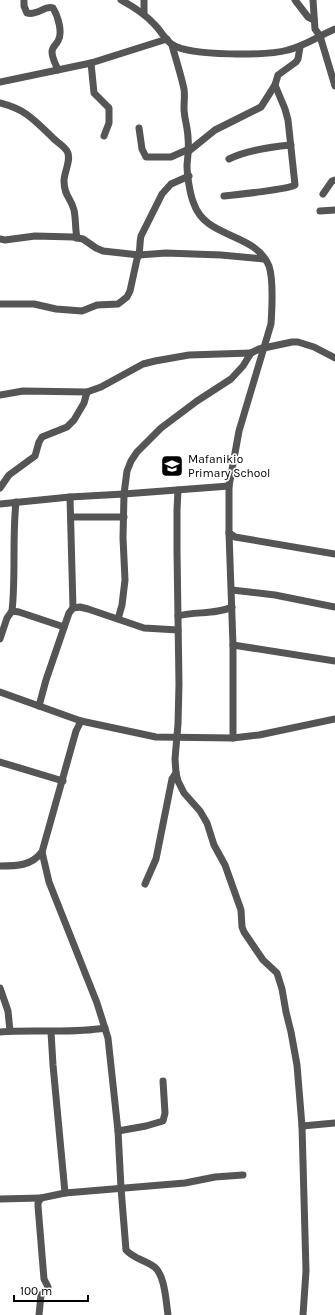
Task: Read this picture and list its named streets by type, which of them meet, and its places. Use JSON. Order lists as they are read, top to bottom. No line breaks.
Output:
{"places":{"school or university":["Mafanikio Primary School"]},"scale_bar":"100 m"}
